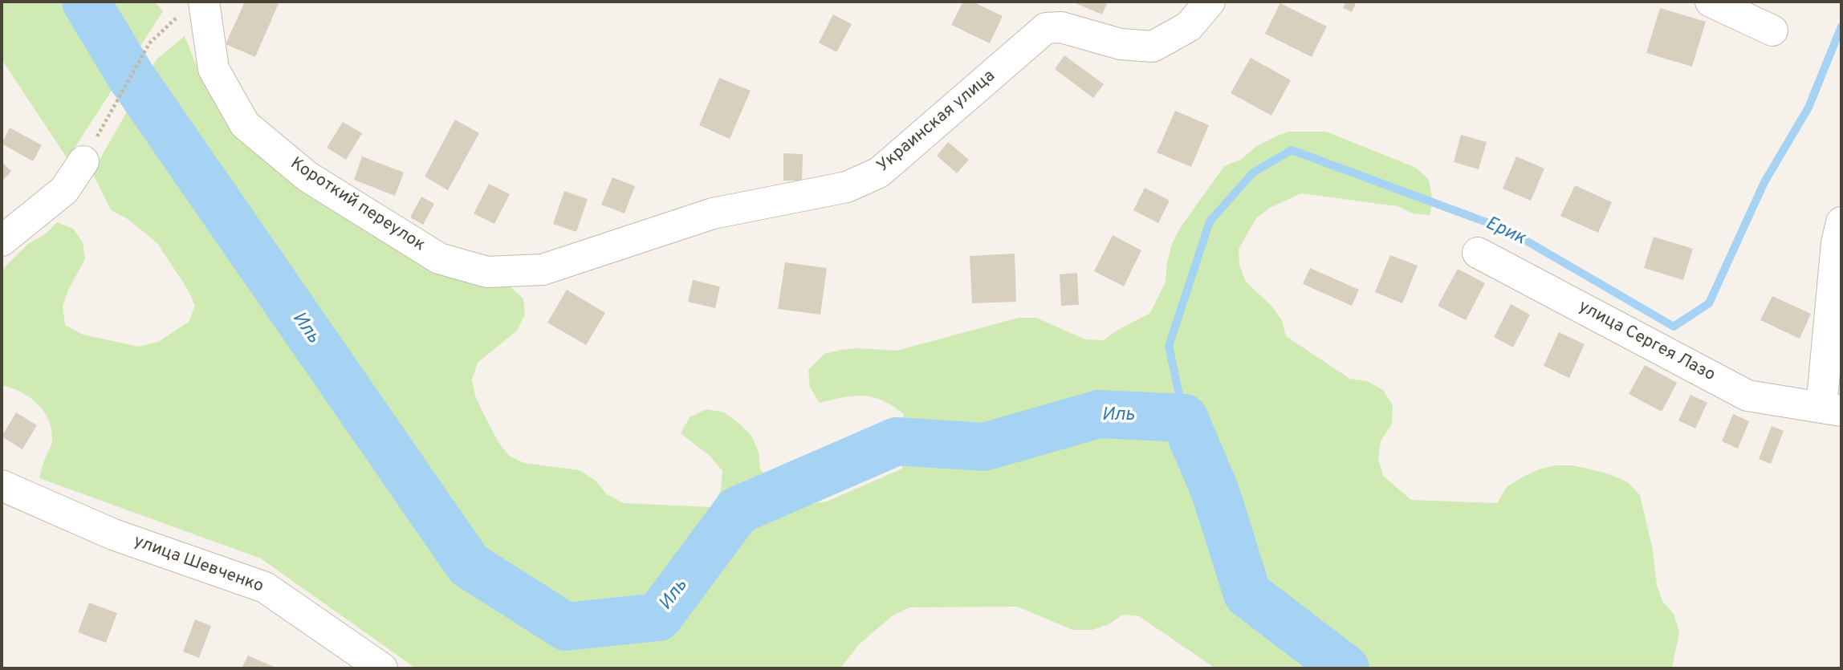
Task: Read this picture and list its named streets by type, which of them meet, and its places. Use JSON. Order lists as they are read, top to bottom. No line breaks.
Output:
{"streets":{"street":["Украинская улица","Короткий переулок","улица Сергея Лазо","улица Шевченко"]},"crossings":[["Украинская улица","Короткий переулок"]],"water":["Ерик","Иль"]}
